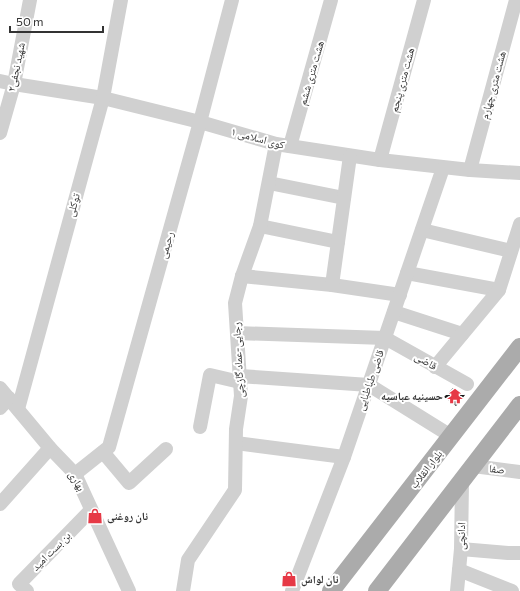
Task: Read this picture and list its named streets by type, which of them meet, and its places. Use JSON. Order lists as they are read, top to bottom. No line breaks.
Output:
{"streets":{"main road":["بلوار انقلاب"],"street":["شهید نجفی۲","هشت متری ششم","هشت متری پنجم","هشت متری چهارم","کوی اسلامی ۱","توکلی","رحیمی","رجایی-عماد گازچی","قاضی","قاضی طباطبایی","صفا","بهاری","ادانچی","بن بست امید"]},"crossings":[["شهید نجفی۲","کوی اسلامی ۱"],["هشت متری ششم","کوی اسلامی ۱"],["هشت متری ششم","رجایی-عماد گازچی"],["هشت متری پنجم","کوی اسلامی ۱"],["هشت متری چهارم","کوی اسلامی ۱"],["کوی اسلامی ۱","توکلی"],["کوی اسلامی ۱","رحیمی"],["کوی اسلامی ۱","رجایی-عماد گازچی"],["کوی اسلامی ۱","قاضی طباطبایی"],["توکلی","بهاری"],["رحیمی","بهاری"],["قاضی","قاضی طباطبایی"],["بهاری","بن بست امید"]],"places":{"temple":["حسینیه عباسیه"],"shop":["نان روغنی","نان لواش"]},"scale_bar":"50 m"}
